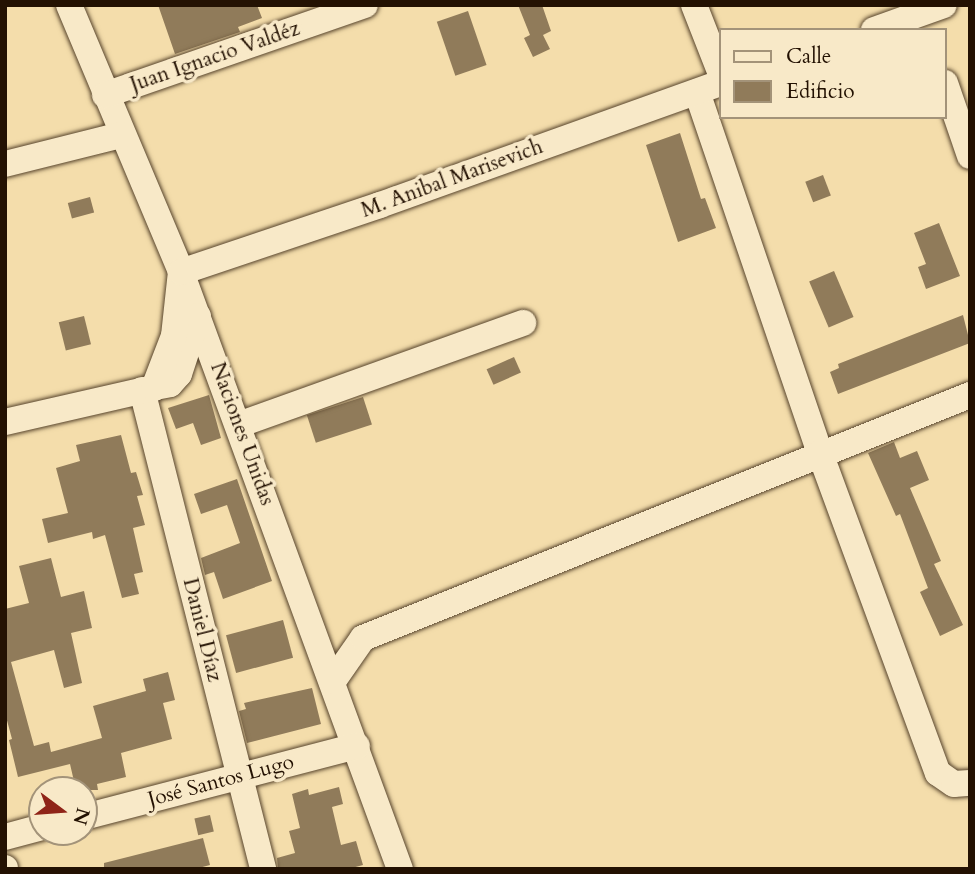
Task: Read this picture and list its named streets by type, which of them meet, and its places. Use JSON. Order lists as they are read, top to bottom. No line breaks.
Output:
{"streets":{"street":["Juan Ignacio Valdéz","M. Anibal Marisevich","Naciones Unidas","Daniel Díaz","José Santos Lugo"]},"crossings":[["Juan Ignacio Valdéz","Naciones Unidas"],["M. Anibal Marisevich","Naciones Unidas"],["Naciones Unidas","José Santos Lugo"],["Daniel Díaz","José Santos Lugo"]],"legend":["Calle","Edificio"],"north":"right"}
